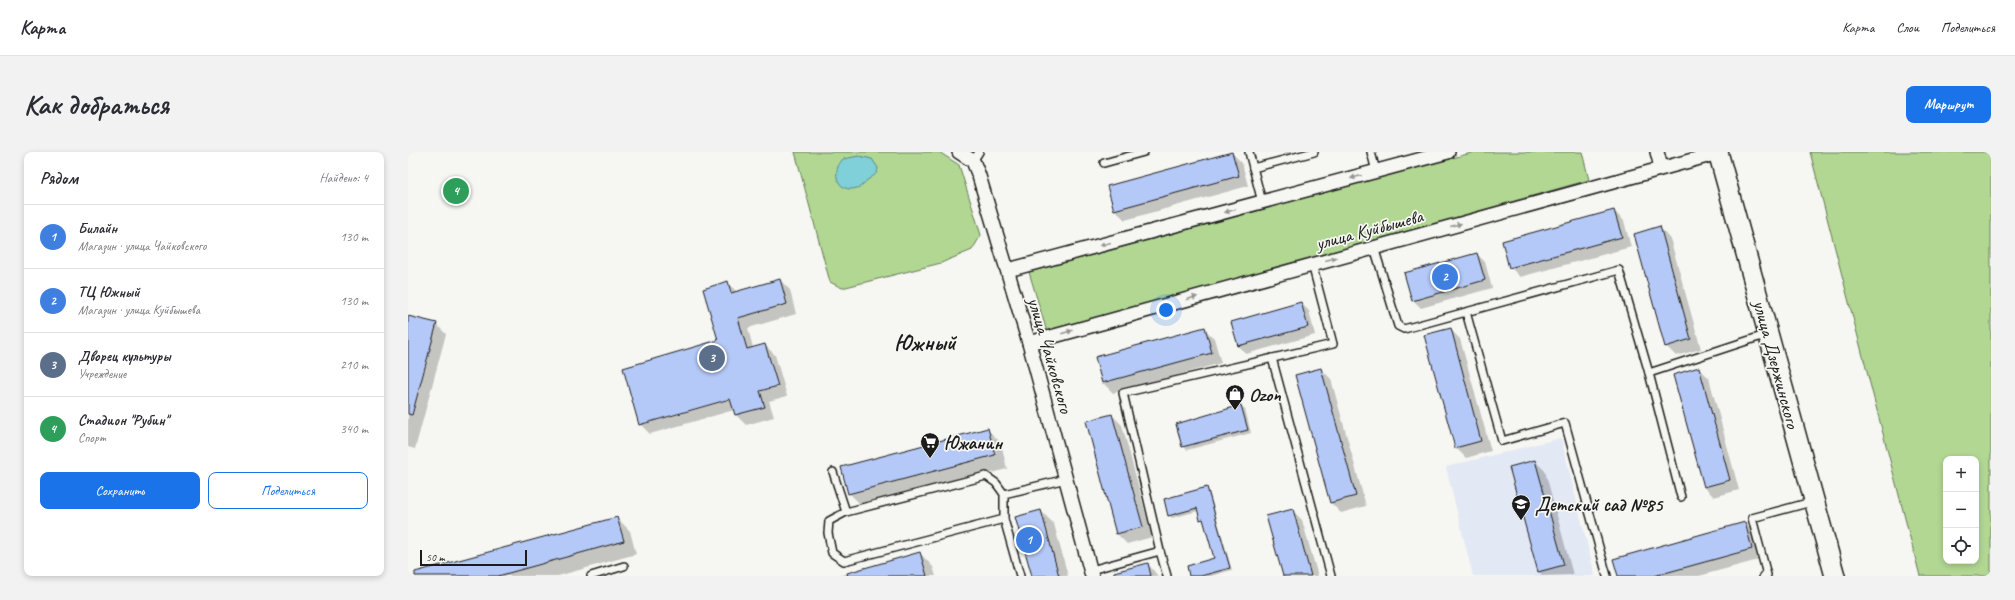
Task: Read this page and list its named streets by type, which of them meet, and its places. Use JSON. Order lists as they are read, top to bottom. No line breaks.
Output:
{"streets":{"main road":["улица Дзержинского"],"street":["улица Куйбышева","улица Чайковского"]},"crossings":[["улица Куйбышева","улица Чайковского"],["улица Куйбышева","улица Дзержинского"]],"districts":["Южный"],"places":{"shop":["Ozon"],"supermarket":["Южанин"],"school or university":["Детский сад №85"]},"scale_bar":"50 m","page":{"header":"Карта","nav":["Карта","Слои","Поделиться"],"buttons":["Маршрут",["Сохранить","Поделиться"]],"title":"Как добраться","heading":["Рядом","Найдено: 4"],"pins":["4","2","3","1"],"list":[{"mark":"1","name":"Билайн","note":"Магазин · улица Чайковского","value":"130 m"},{"mark":"2","name":"ТЦ Южный","note":"Магазин · улица Куйбышева","value":"130 m"},{"mark":"3","name":"Дворец культуры","note":"Учреждение","value":"210 m"},{"mark":"4","name":"Стадион \"Рубин\"","note":"Спорт","value":"340 m"}],"map_buttons":["+","−"],"scale":"50 m"}}
